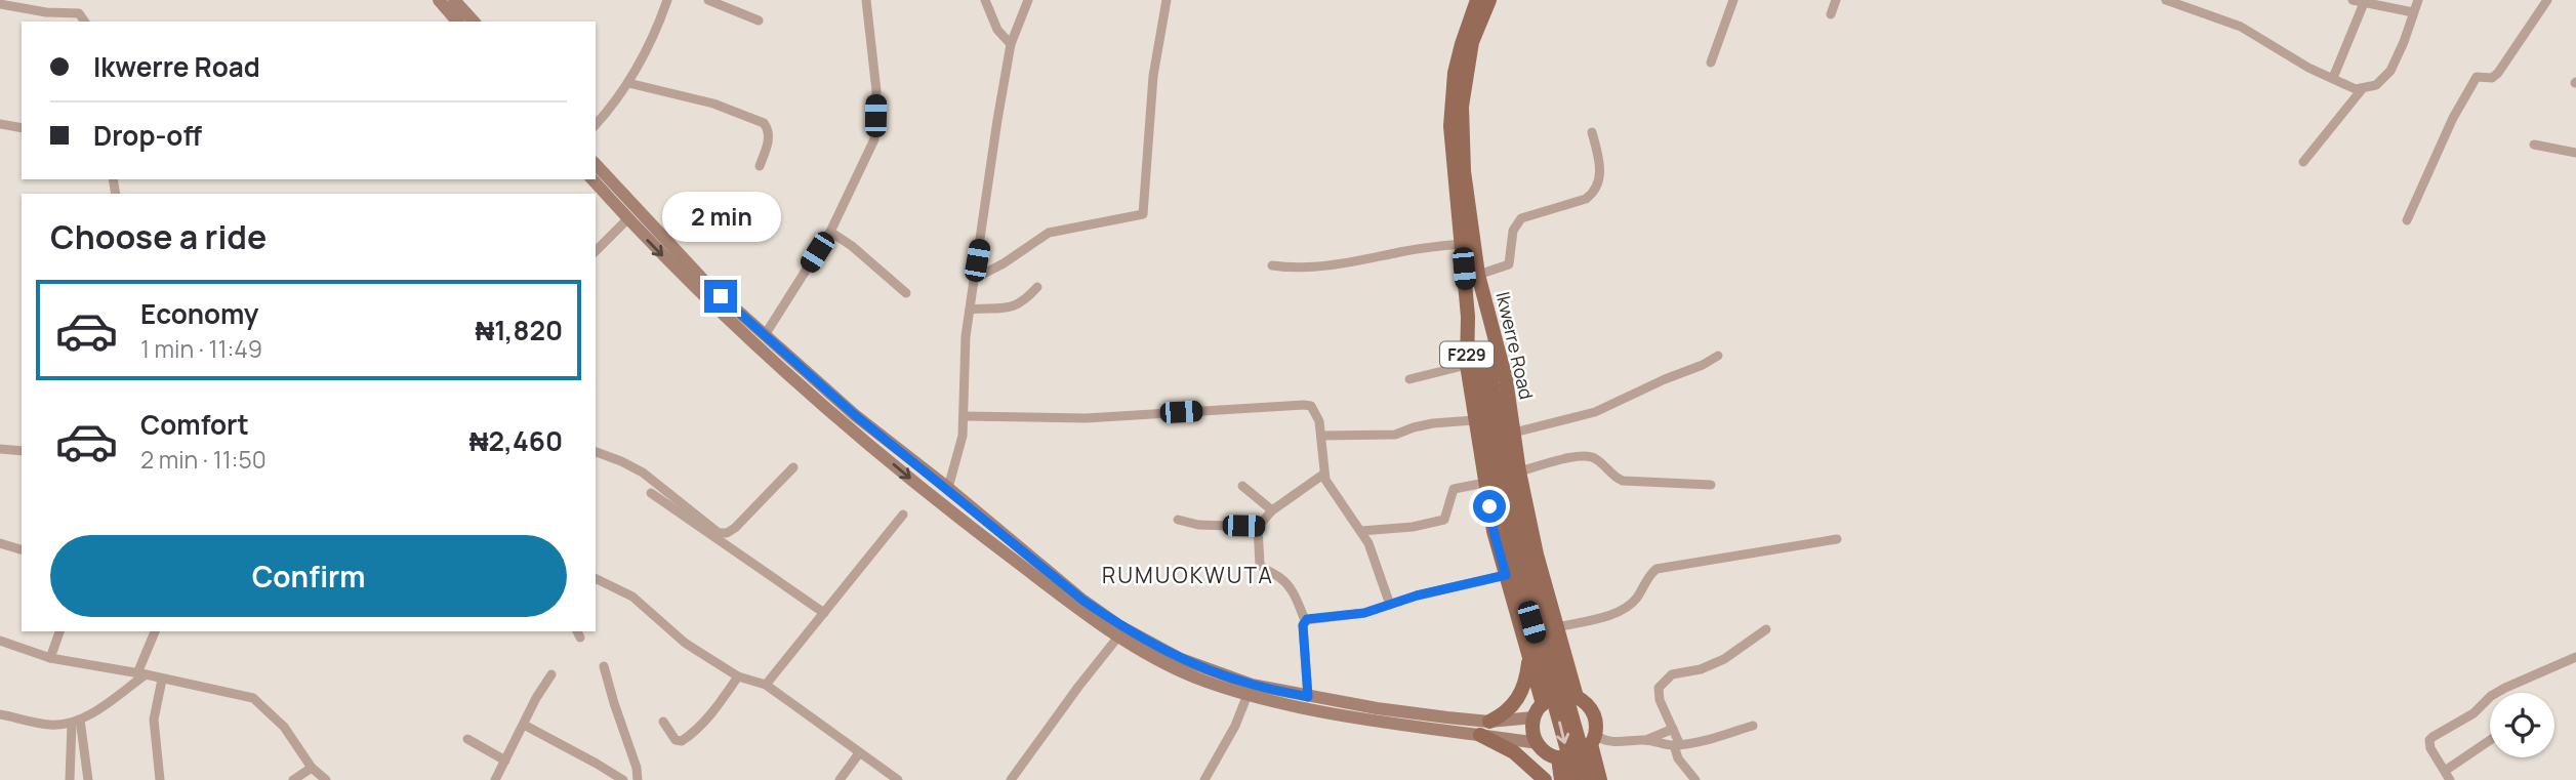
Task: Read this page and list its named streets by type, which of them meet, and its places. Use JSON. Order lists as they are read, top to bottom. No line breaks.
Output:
{"streets":{"main road":["Ikwerre Road","F229"]},"crossings":[["Ikwerre Road","F229"]],"districts":["RUMUOKWUTA"],"page":{"banner":["Ikwerre Road","Drop-off"],"bubble":"2 min","heading":"Choose a ride","list":[{"name":"Economy","note":"1 min · 11:49","value":"₦1,820"},{"name":"Comfort","note":"2 min · 11:50","value":"₦2,460"}],"buttons":"Confirm"}}
